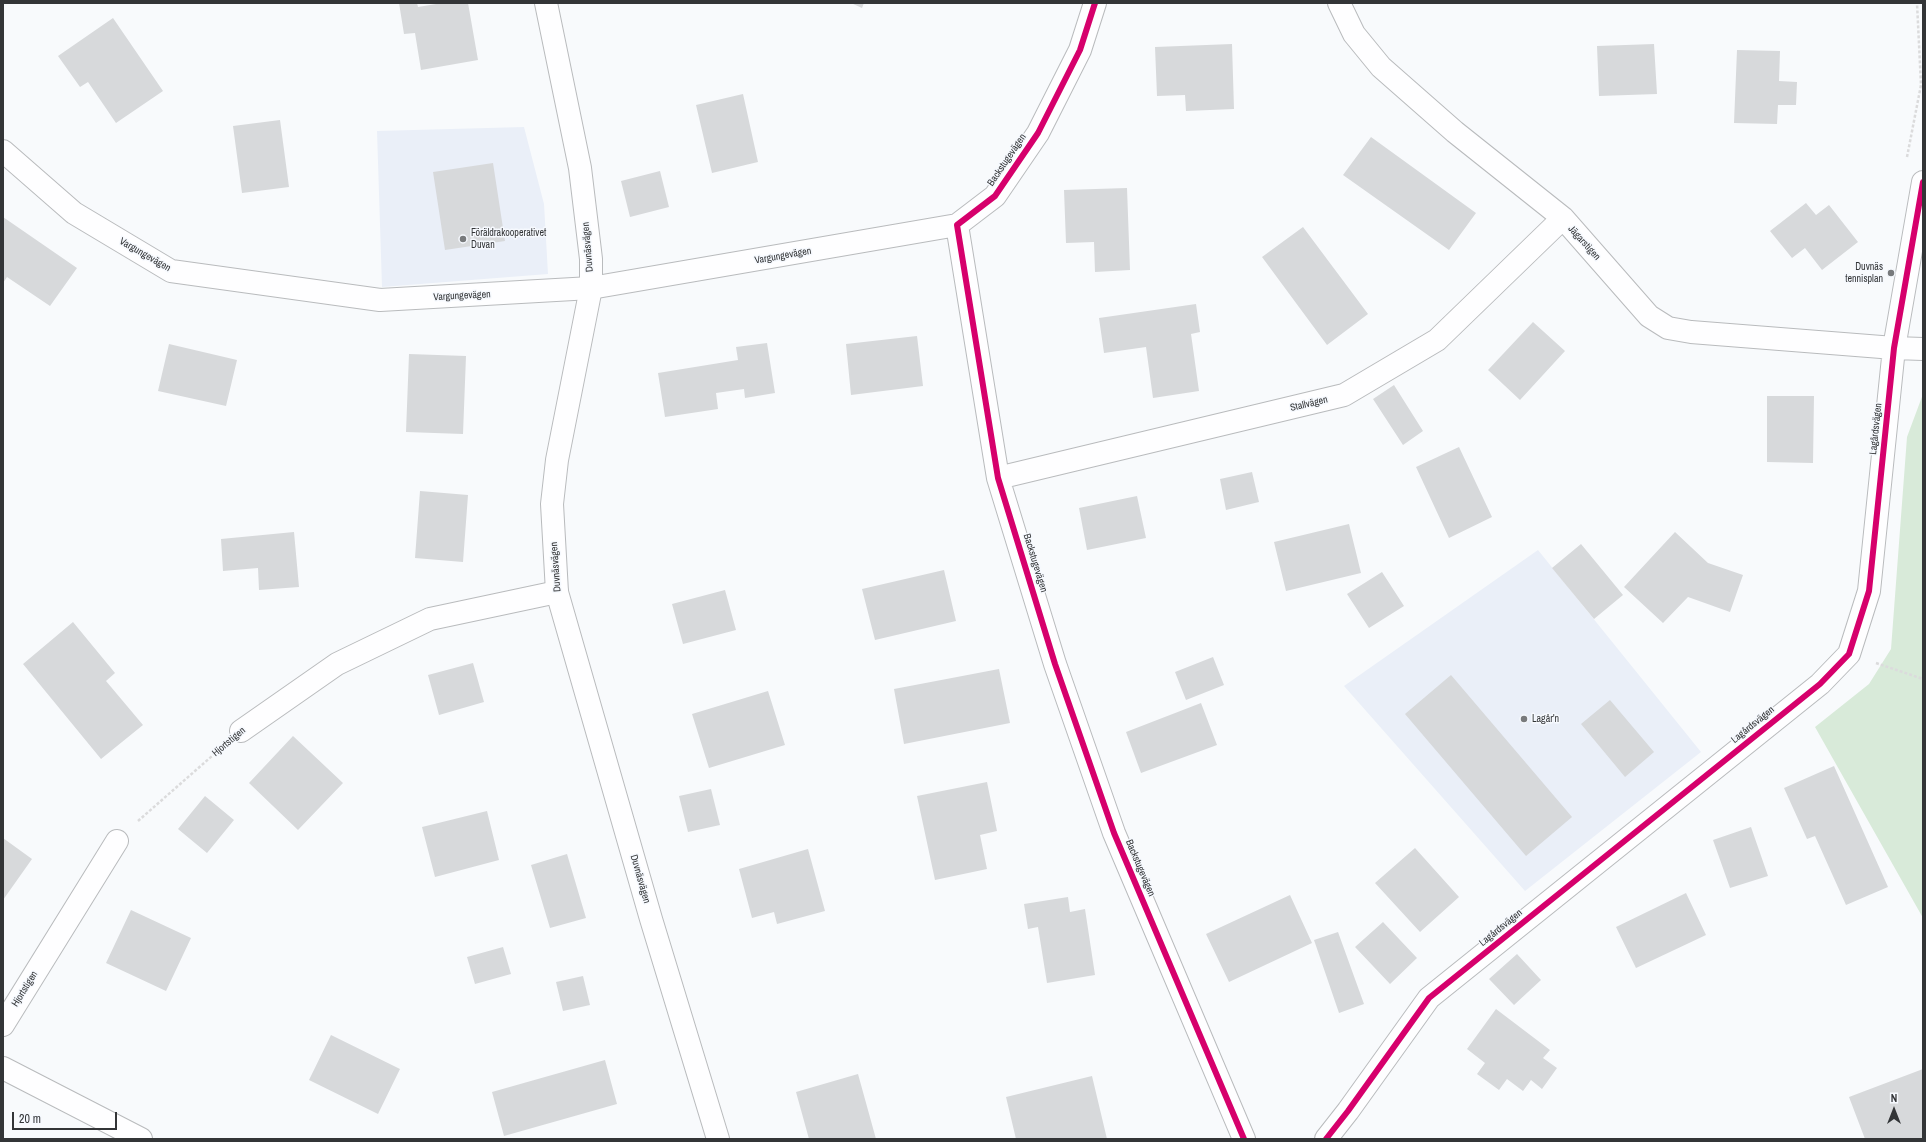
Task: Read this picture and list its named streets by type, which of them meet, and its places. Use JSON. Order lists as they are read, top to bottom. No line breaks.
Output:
{"streets":{"street":["Backstugevägen","Jägarstigen","Duvnäsvägen","Vargungevägen","Stallvägen","Lagårdsvägen","Hjortstigen"]},"crossings":[["Backstugevägen","Vargungevägen"],["Backstugevägen","Stallvägen"],["Jägarstigen","Stallvägen"],["Jägarstigen","Lagårdsvägen"],["Duvnäsvägen","Vargungevägen"],["Duvnäsvägen","Hjortstigen"]],"places":["Föräldrakooperativet Duvan","Duvnäs tennisplan","Lagår'n"],"scale_bar":"20 m","north":"top"}
